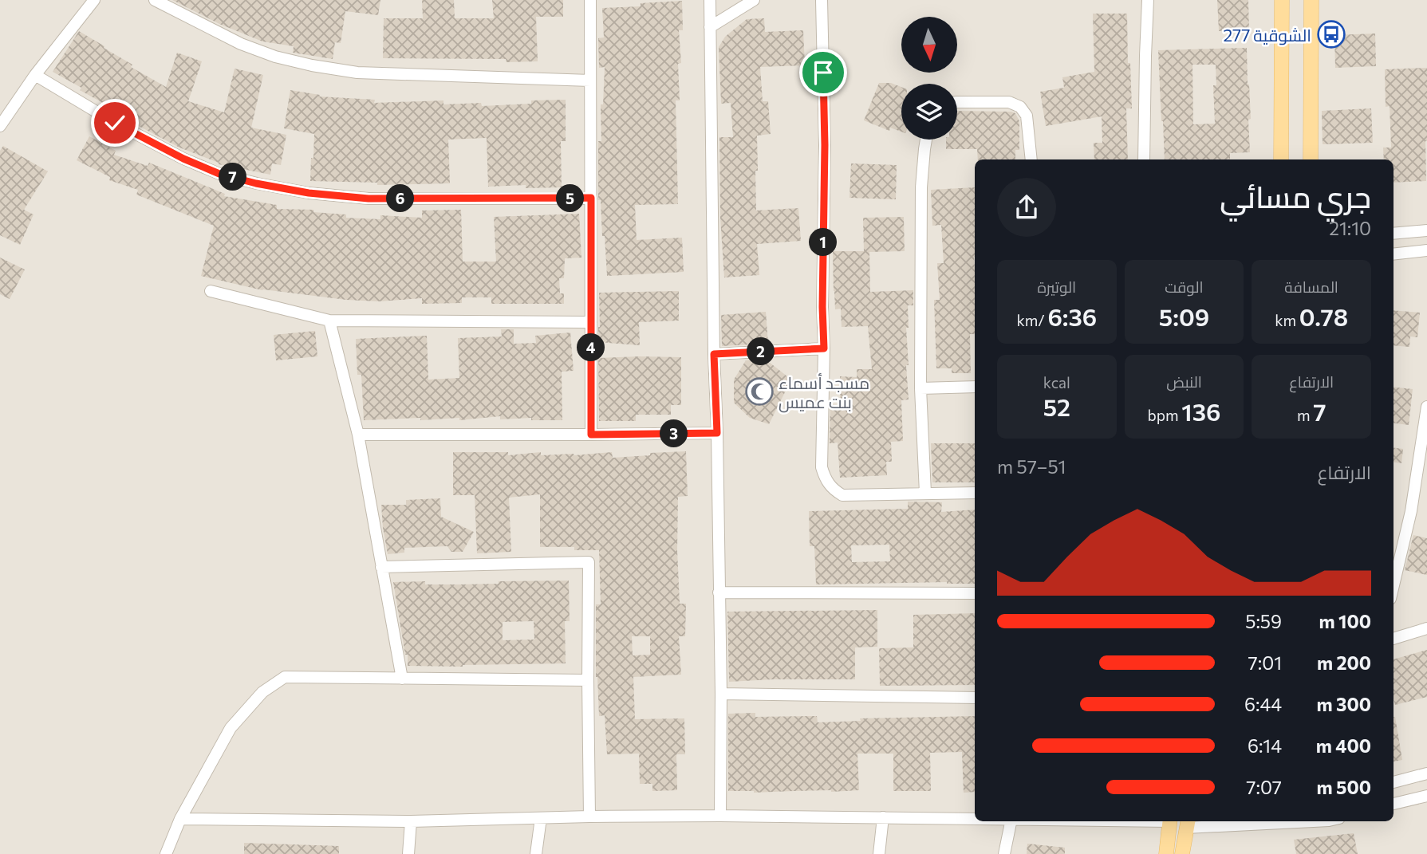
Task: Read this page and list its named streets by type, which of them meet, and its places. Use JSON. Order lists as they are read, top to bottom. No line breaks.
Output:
{"places":{"bus stop":["الشوقية 277"],"mosque":["مسجد أسماء بنت عميس"]},"north":"bottom","page":{"heading":["جري مسائي","21:10"],"pins":["7","5","6","1","4","2","3"],"stats":[["المسافة","0.78 km"],["الوقت","5:09"],["الوتيرة","6:36 /km"],["الارتفاع","7 m"],["النبض","136 bpm"],["kcal","52"]],"chart":["الارتفاع","51–57 m"],"list":[{"name":"100 m","note":"5:59"},{"name":"200 m","note":"7:01"},{"name":"300 m","note":"6:44"},{"name":"400 m","note":"6:14"},{"name":"500 m","note":"7:07"}]}}
